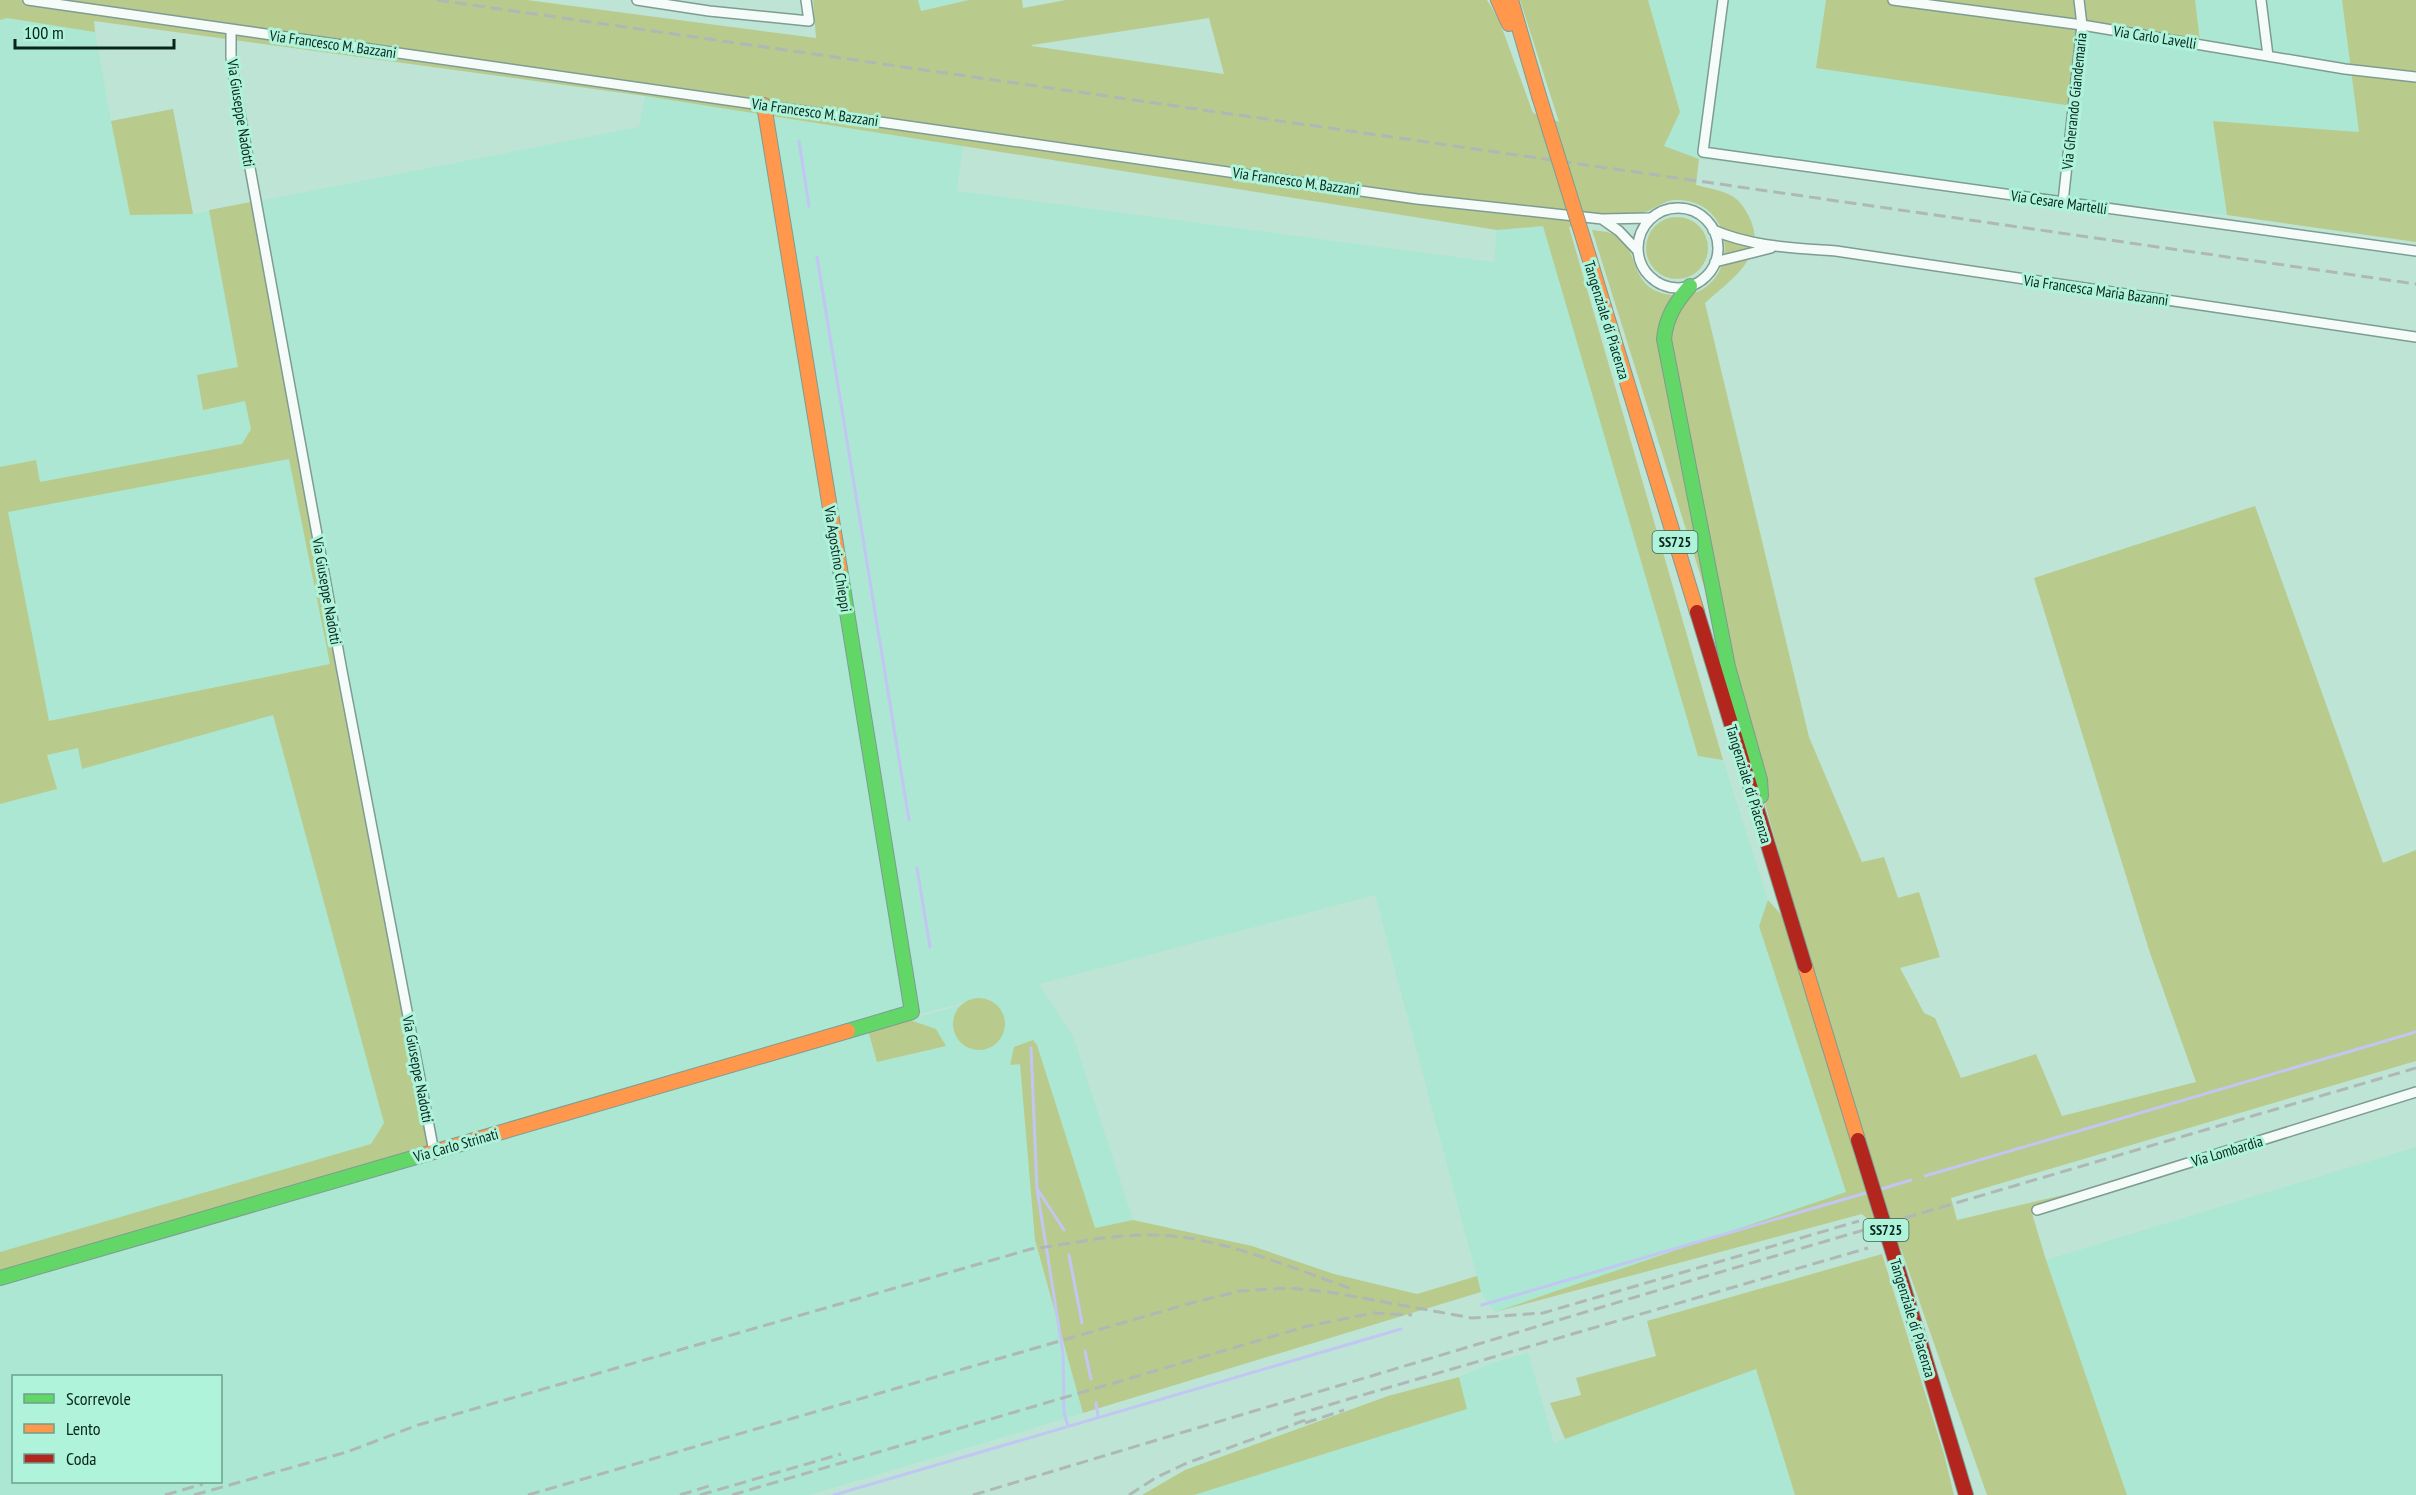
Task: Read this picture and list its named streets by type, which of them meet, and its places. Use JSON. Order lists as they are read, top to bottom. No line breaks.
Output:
{"streets":{"main road":["Tangenziale di Piacenza","SS725","Via Agostino Chieppi","Via Carlo Strinati"],"street":["Via Carlo Lavelli","Via Francesco M. Bazzani","Via Gherando Giandemaria","Via Giuseppe Nadotti","Via Cesare Martelli","Via Francesca Maria Bazanni","Via Lombardia"]},"crossings":[["Via Carlo Lavelli","Via Gherando Giandemaria"],["Via Francesco M. Bazzani","Via Giuseppe Nadotti"],["Via Francesco M. Bazzani","Via Agostino Chieppi"],["Via Gherando Giandemaria","Via Cesare Martelli"],["Via Giuseppe Nadotti","Via Carlo Strinati"],["Via Agostino Chieppi","Via Carlo Strinati"]],"legend":["Scorrevole","Lento","Coda"],"scale_bar":"100 m"}
